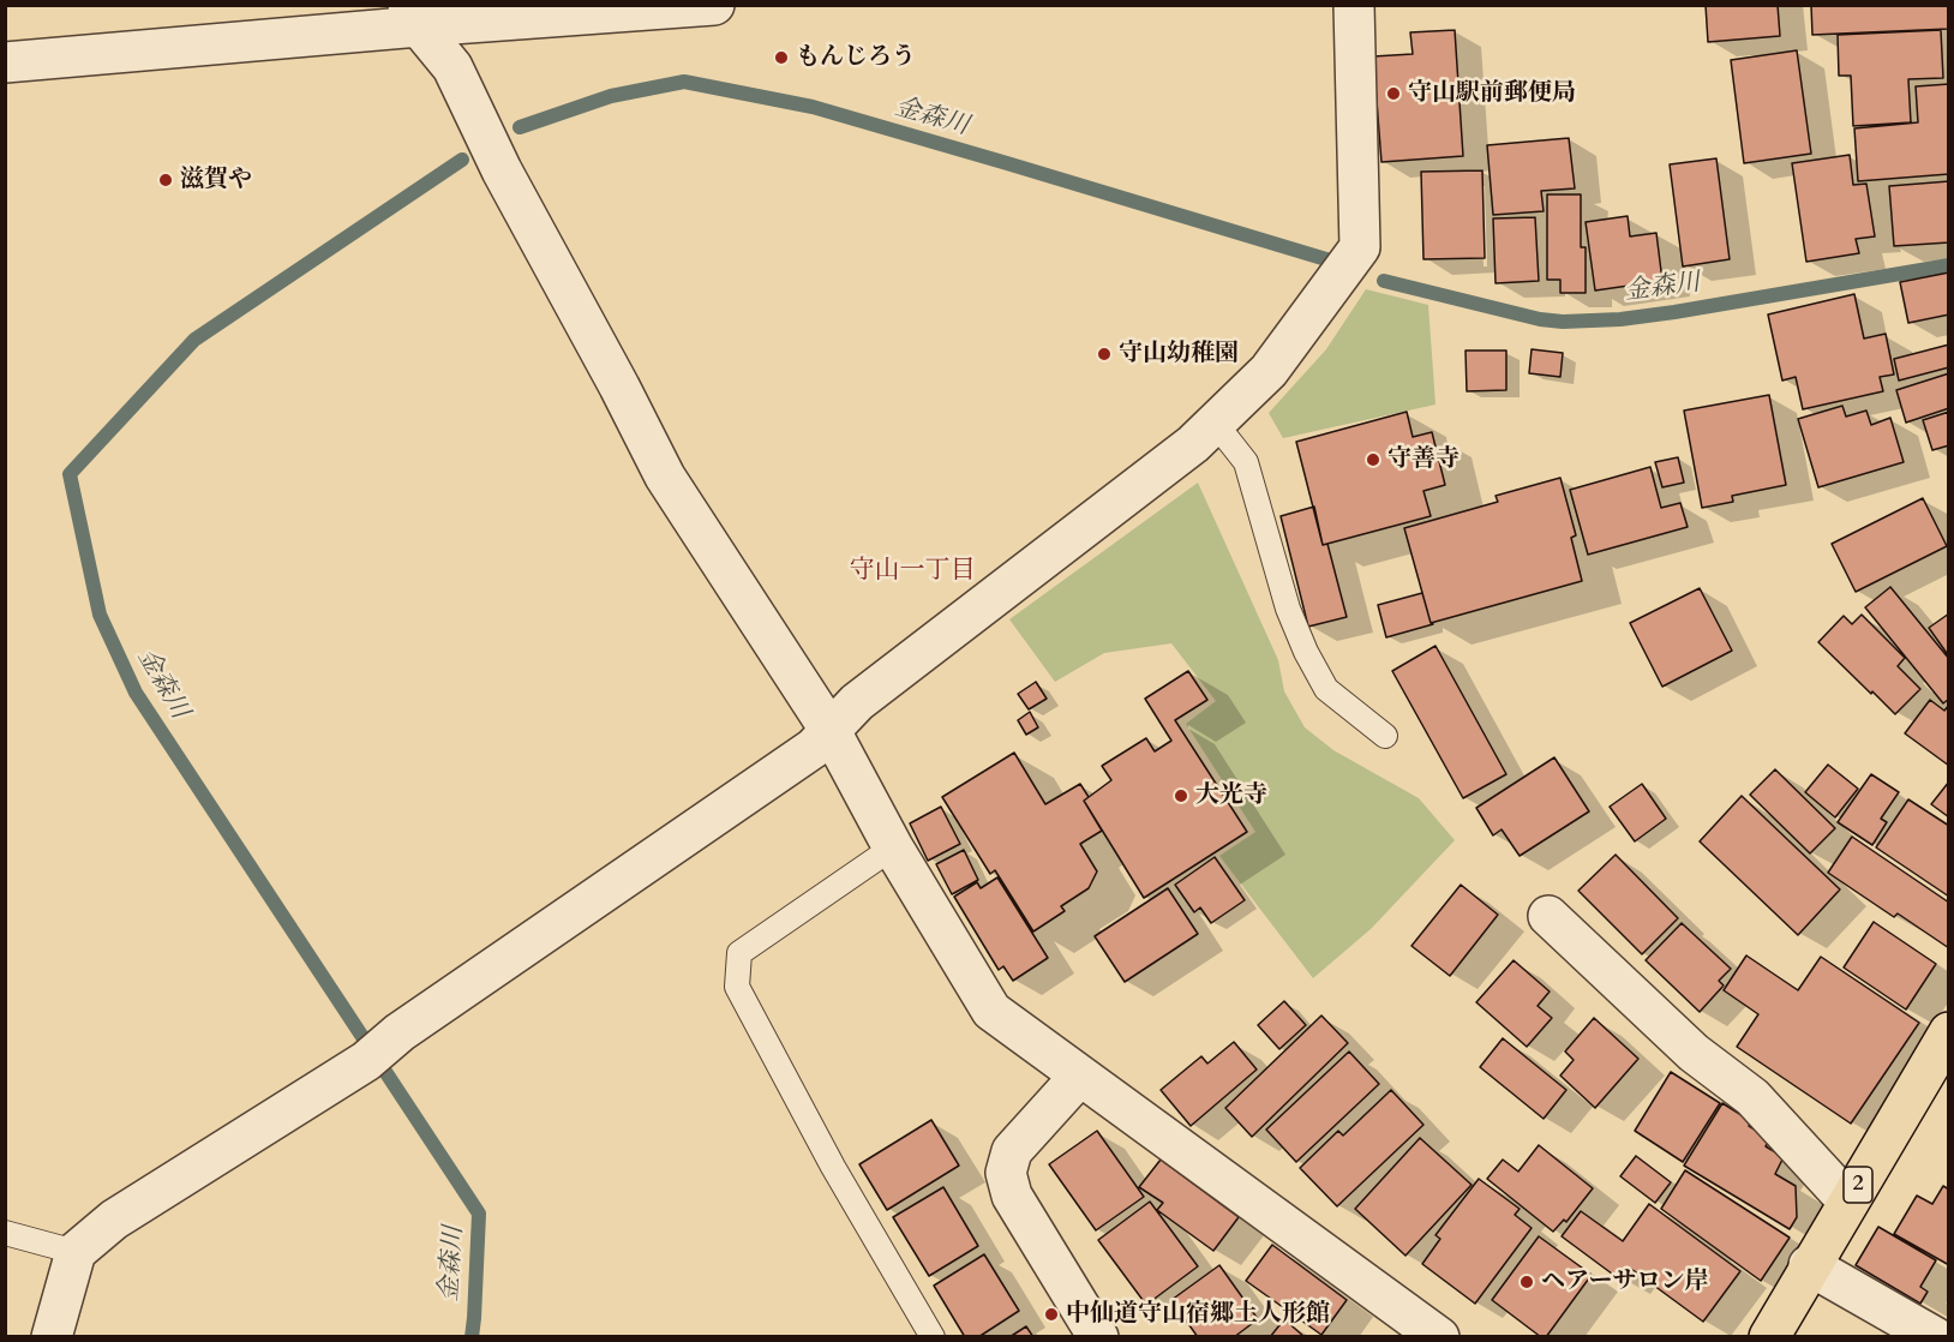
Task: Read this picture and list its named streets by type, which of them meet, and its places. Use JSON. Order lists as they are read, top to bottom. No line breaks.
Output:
{"streets":{"main road":["2"]},"districts":["守山一丁目"],"water":["金森川"],"places":["もんじろう","守山駅前郵便局","滋賀や","守山幼稚園","守善寺","大光寺","ヘアーサロン岸","中仙道守山宿郷土人形館"]}
